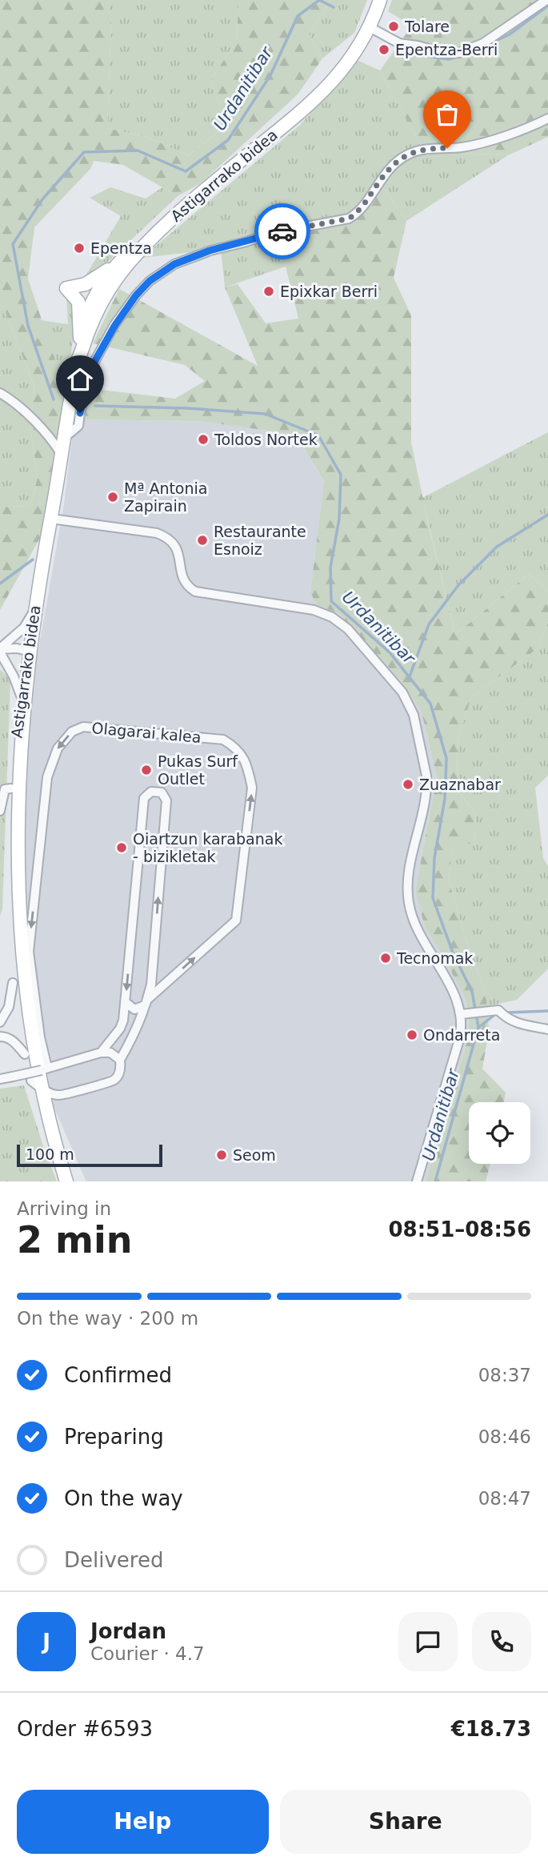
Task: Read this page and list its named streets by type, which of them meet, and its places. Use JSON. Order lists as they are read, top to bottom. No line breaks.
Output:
{"streets":{"main road":["Astigarrako bidea"],"street":["Olagarai kalea"]},"water":["Urdanitibar"],"places":["Tolare","Epentza-Berri","Epentza","Epixkar Berri","Toldos Nortek","Mª Antonia Zapirain","Restaurante Esnoiz","Pukas Surf Outlet","Zuaznabar","Oiartzun karabanak - bizikletak","Tecnomak","Ondarreta","Seom"],"scale_bar":"100 m","page":{"scale":"100 m","heading":["2 min","Arriving in","08:51–08:56"],"panel":["Jordan","Courier · 4.7","Order #6593","€18.73"],"bar":"On the way · 200 m","list":[["Confirmed","08:37"],["Preparing","08:46"],["On the way","08:47"],"Delivered"],"round":"J","buttons":["Help","Share"]}}
